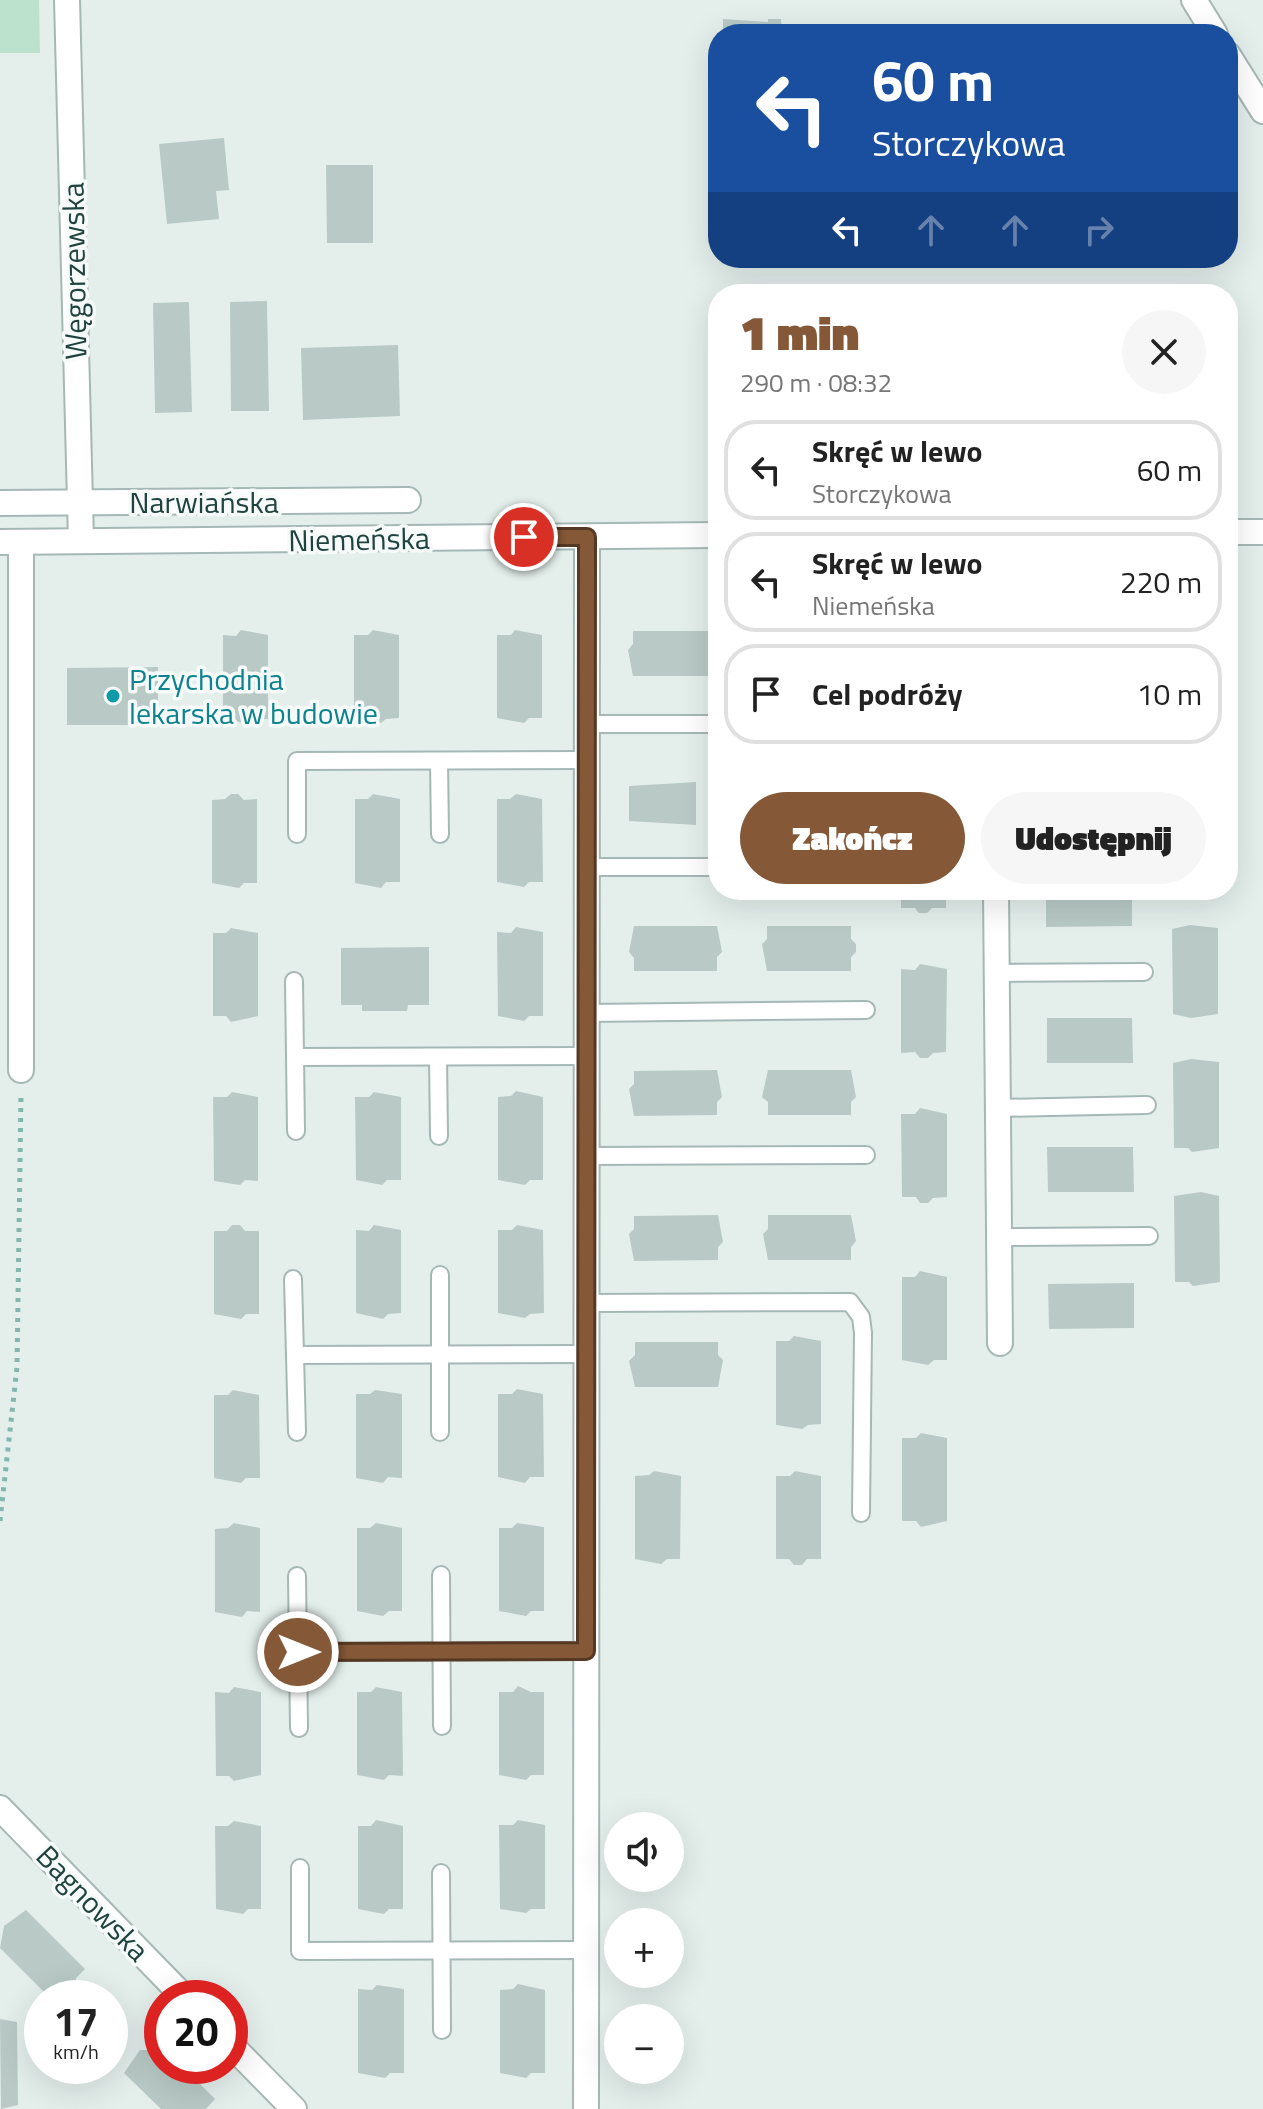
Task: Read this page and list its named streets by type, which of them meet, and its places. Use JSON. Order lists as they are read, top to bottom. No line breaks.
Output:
{"streets":{"street":["Węgorzewska","Narwiańska","Niemeńska","Bagnowska"]},"crossings":[["Węgorzewska","Narwiańska"],["Węgorzewska","Niemeńska"]],"places":["Przychodnia lekarska w budowie"],"page":{"turn":["60 m","Storczykowa"],"heading":["1 min","290 m · 08:32"],"list":[{"name":"Skręć w lewo","note":"Storczykowa","value":"60 m"},{"name":"Skręć w lewo","note":"Niemeńska","value":"220 m"},{"name":"Cel podróży","value":"10 m"}],"buttons":["Zakończ","Udostępnij"],"map_buttons":["+","−"],"speed":"17 km/h","limit":"20"}}
